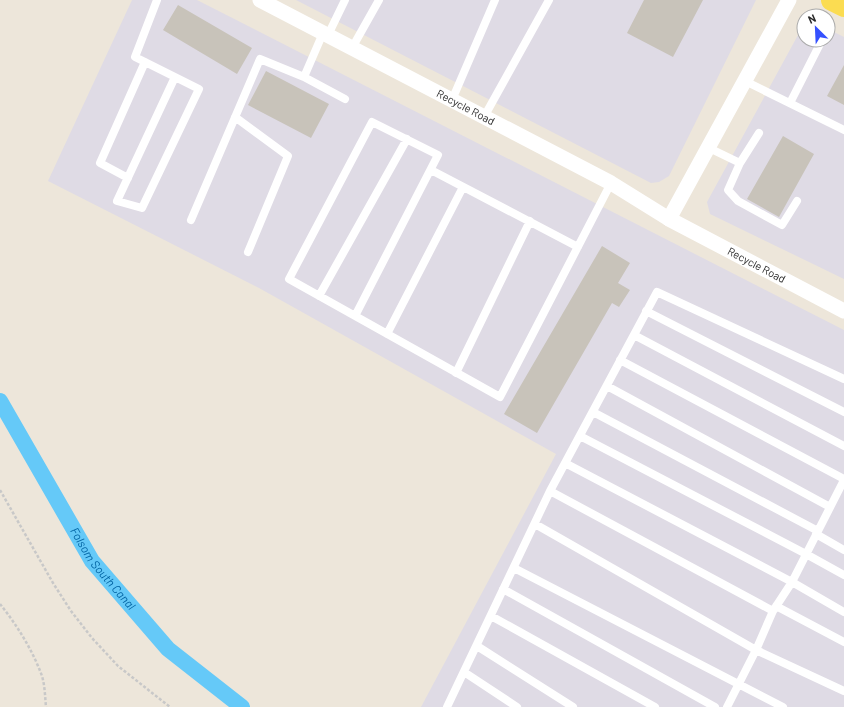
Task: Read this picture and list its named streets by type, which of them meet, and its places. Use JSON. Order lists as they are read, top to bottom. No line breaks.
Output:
{"streets":{"street":["Recycle Road"]},"water":["Folsom South Canal"],"north":"top left"}
